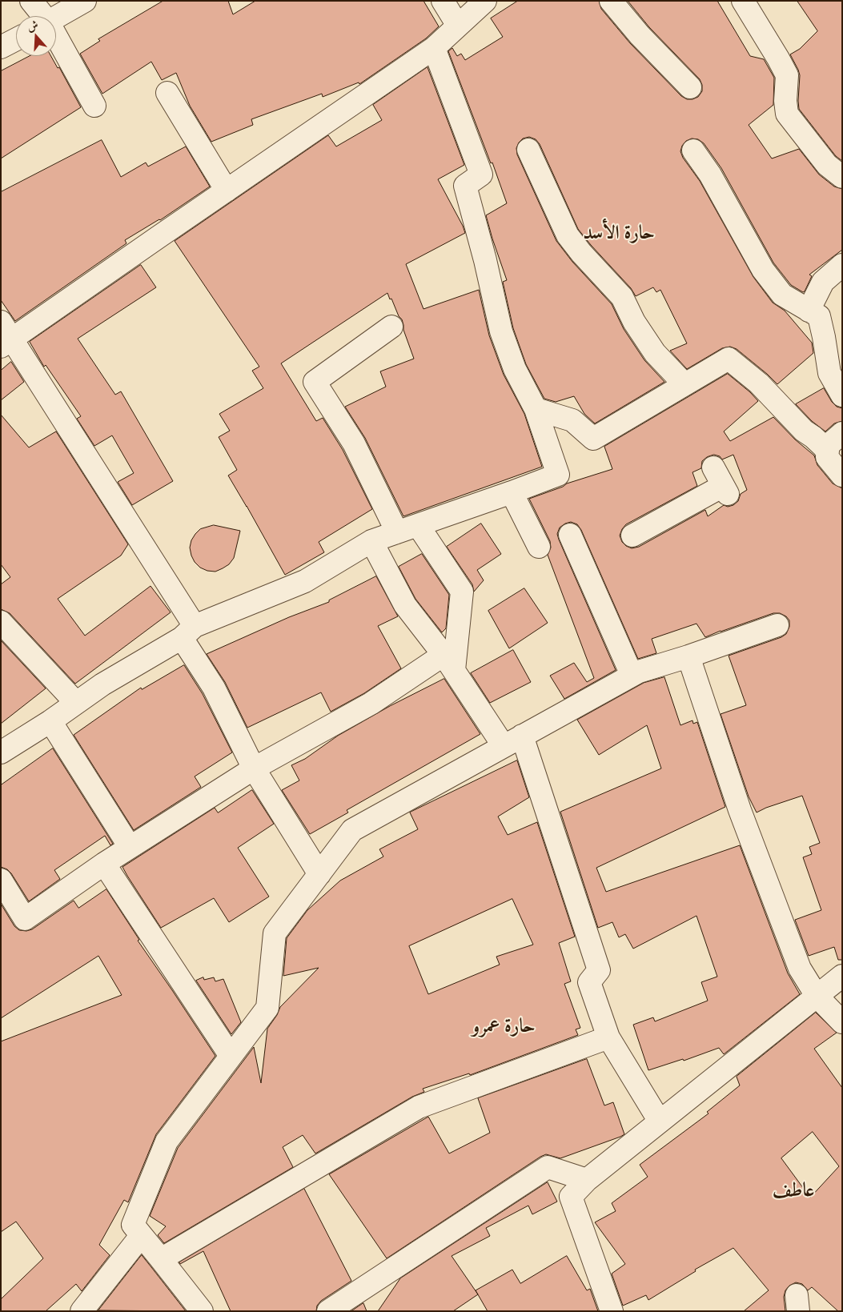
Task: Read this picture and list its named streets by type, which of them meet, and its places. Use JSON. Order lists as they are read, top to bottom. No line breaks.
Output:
{"districts":["حارة الأسد","حارة عمرو","عاطف"],"north":"top"}
